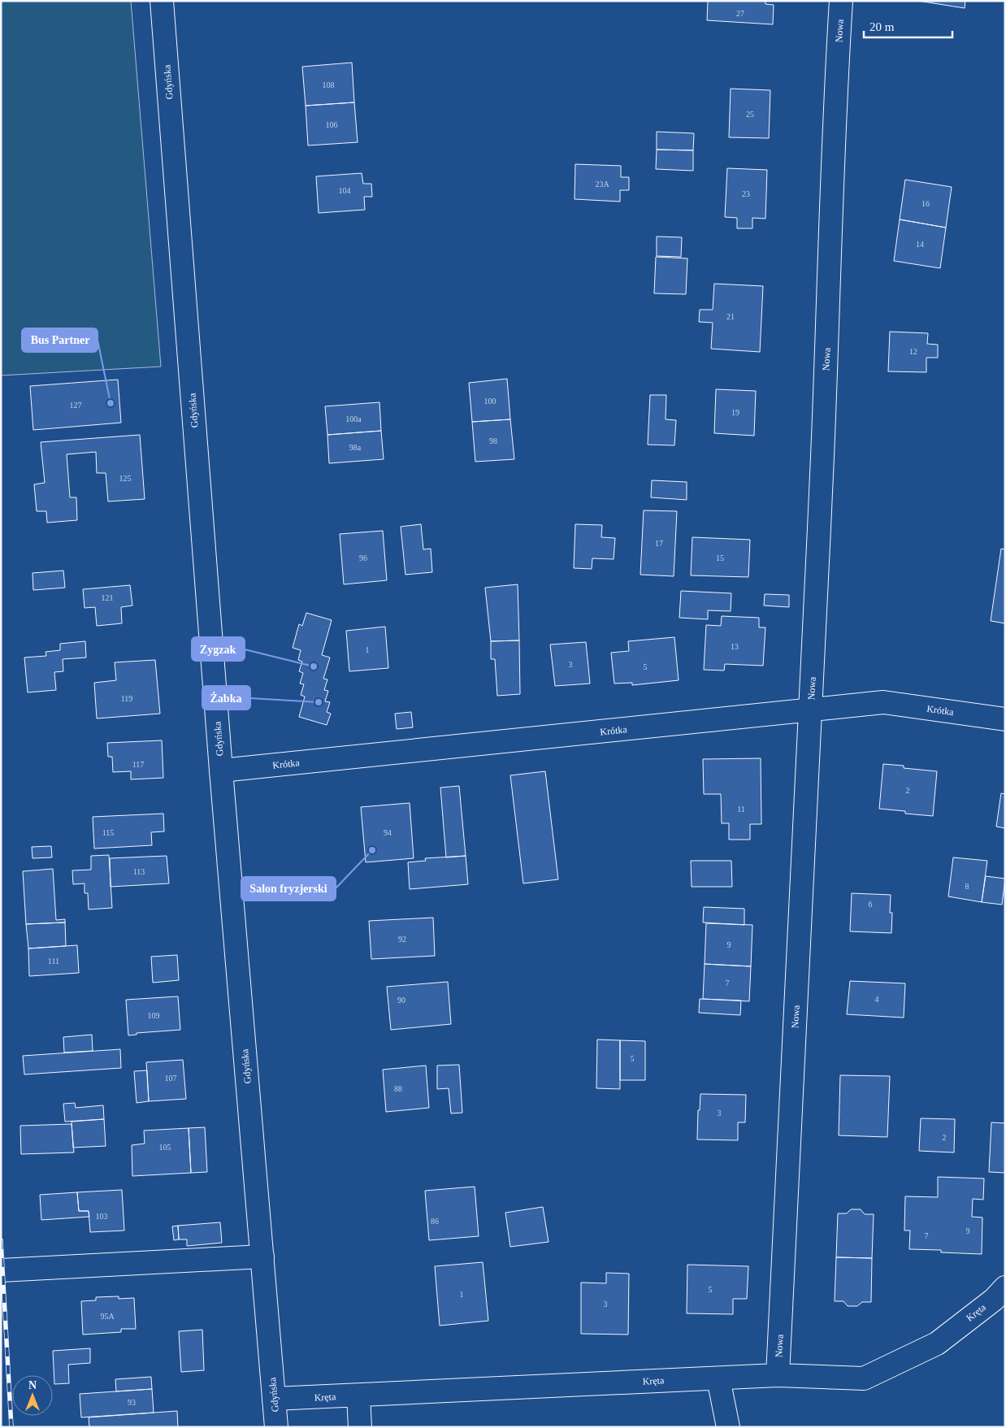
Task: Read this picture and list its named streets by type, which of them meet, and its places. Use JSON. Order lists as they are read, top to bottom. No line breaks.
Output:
{"streets":{"street":["Nowa","Gdyńska","Krótka","Kręta"]},"crossings":[["Nowa","Krótka"],["Nowa","Kręta"],["Gdyńska","Krótka"],["Gdyńska","Kręta"]],"places":["Bus Partner","Zygzak","Żabka","Salon fryzjerski"],"house_numbers":["27","108","25","106","23A","104","23","16","14","21","12","100","127","19","100a","98","98a","125","17","96","15","121","13","1","3","5","119","117","2","11","115","94","113","8","6","92","9","111","7","4","90","109","5","107","88","3","2","105","103","86","9","7","5","1","3","95A","93"],"scale_bar":"20 m","north":"top"}
